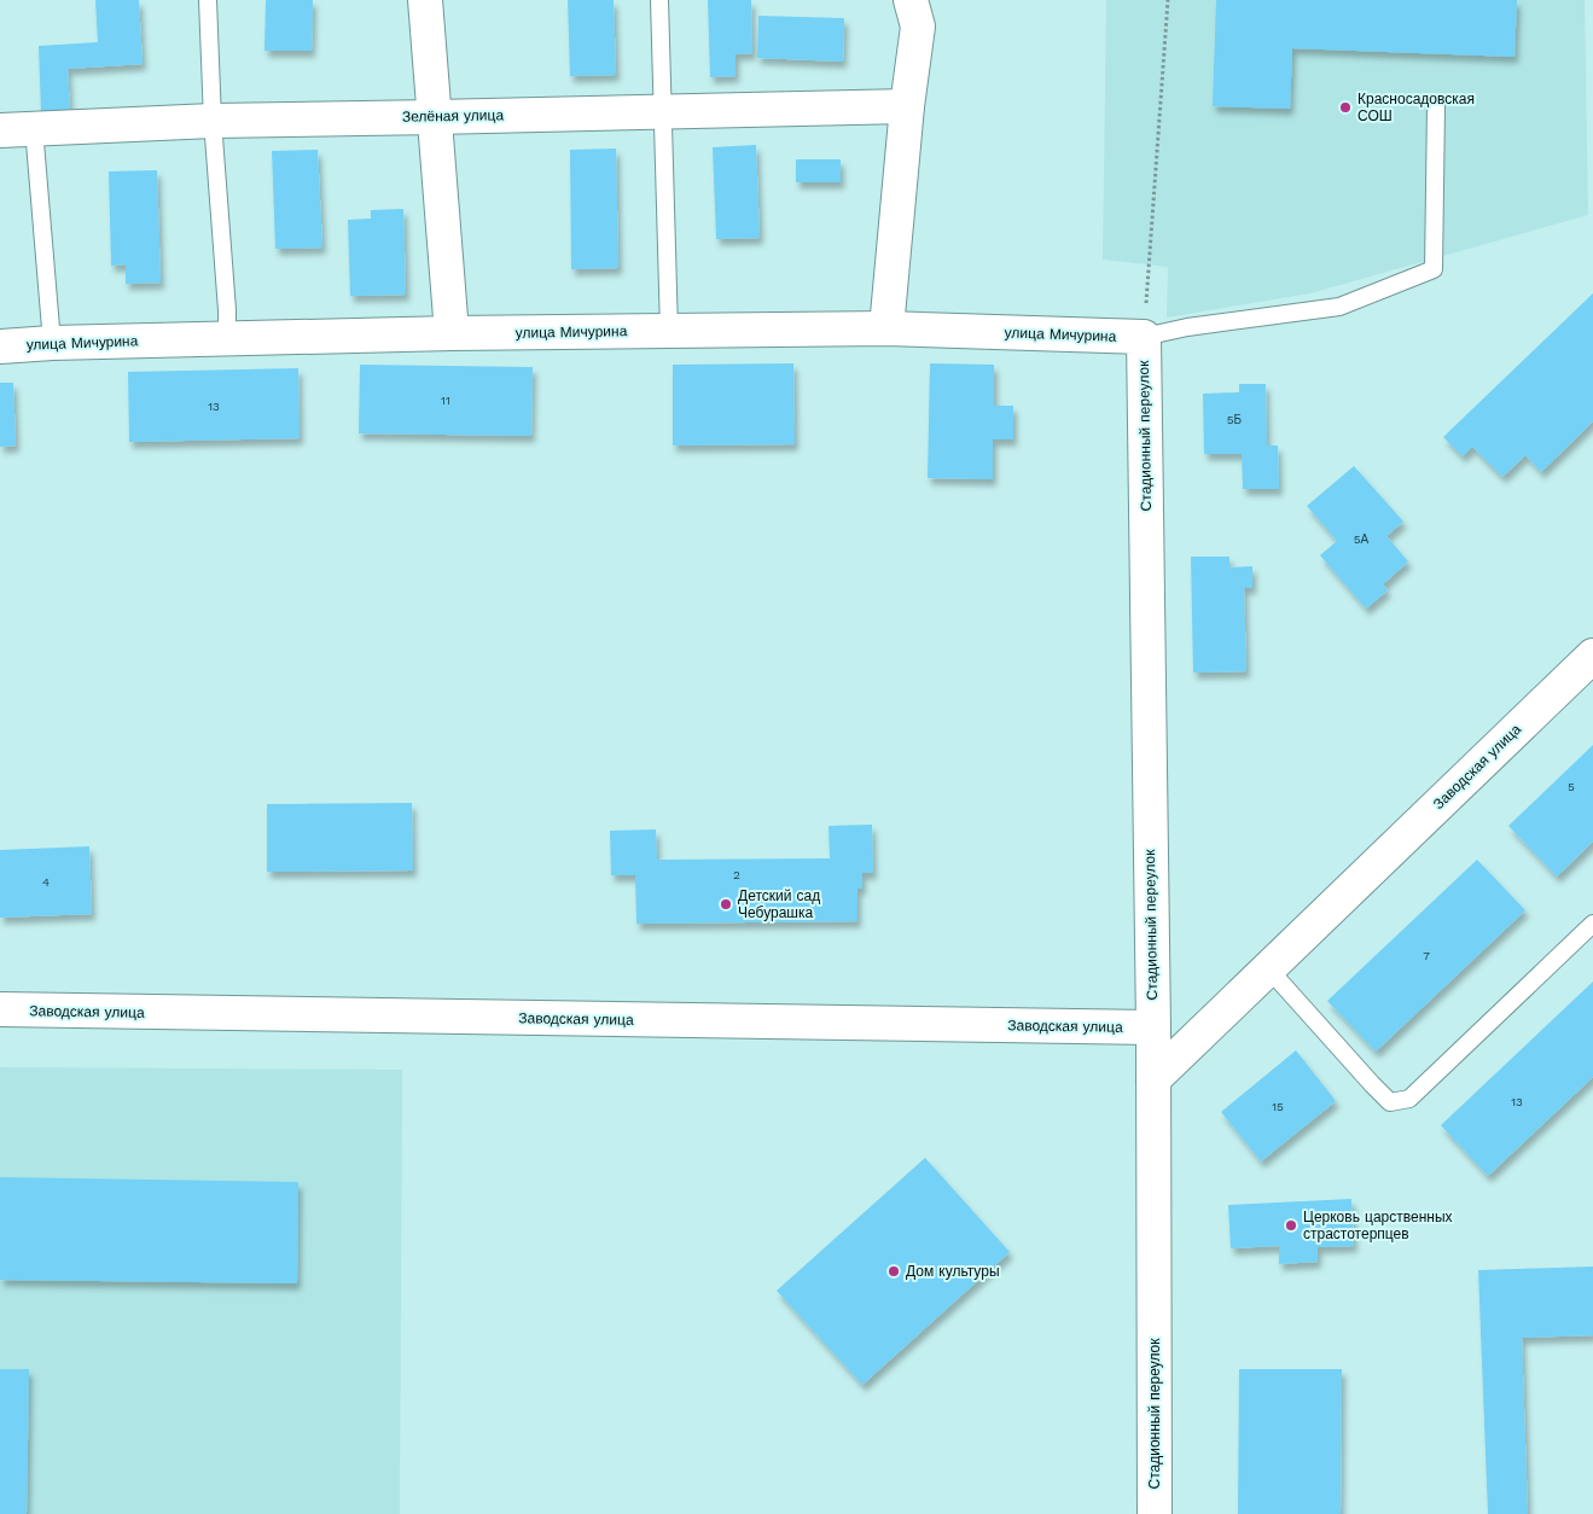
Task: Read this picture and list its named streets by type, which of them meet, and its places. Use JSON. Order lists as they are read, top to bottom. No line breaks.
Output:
{"streets":{"street":["Зелёная улица","улица Мичурина","Стадионный переулок","Заводская улица"]},"crossings":[["улица Мичурина","Стадионный переулок"],["Стадионный переулок","Заводская улица"]],"places":["Красносадовская СОШ","Детский сад Чебурашка","Церковь царственных страстотерпцев","Дом культуры"],"house_numbers":["11","13","5Б","5А","5","2","4","7","13","15"]}
